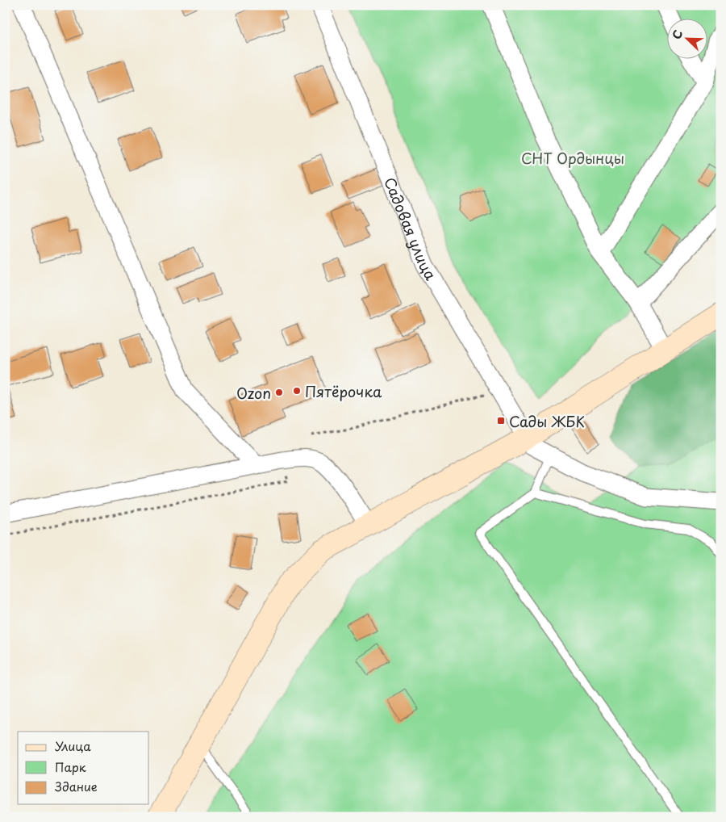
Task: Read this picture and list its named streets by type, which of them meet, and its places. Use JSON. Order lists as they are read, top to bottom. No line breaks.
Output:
{"streets":{"street":["Садовая улица"]},"parks":["СНТ Ордынцы"],"places":{"other":["Пятёрочка","Ozon"],"transit":["Сады ЖБК"]},"legend":["Улица","Парк","Здание"],"north":"top left"}
